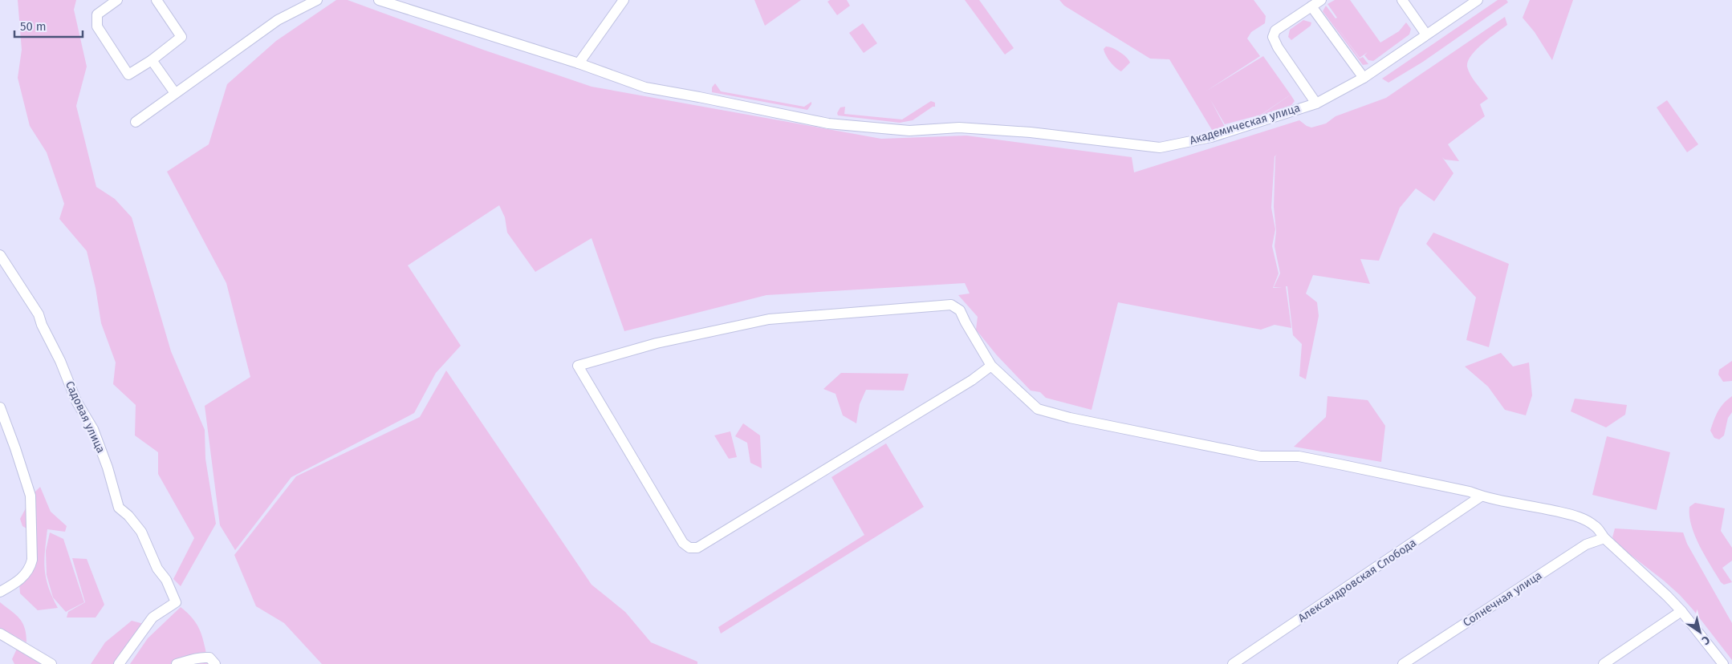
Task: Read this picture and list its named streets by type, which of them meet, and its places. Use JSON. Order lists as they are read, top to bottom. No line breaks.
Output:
{"streets":{"street":["Академическая улица","Садовая улица","Александровская Слобода","Солнечная улица"]},"scale_bar":"50 m","north":"bottom right"}
